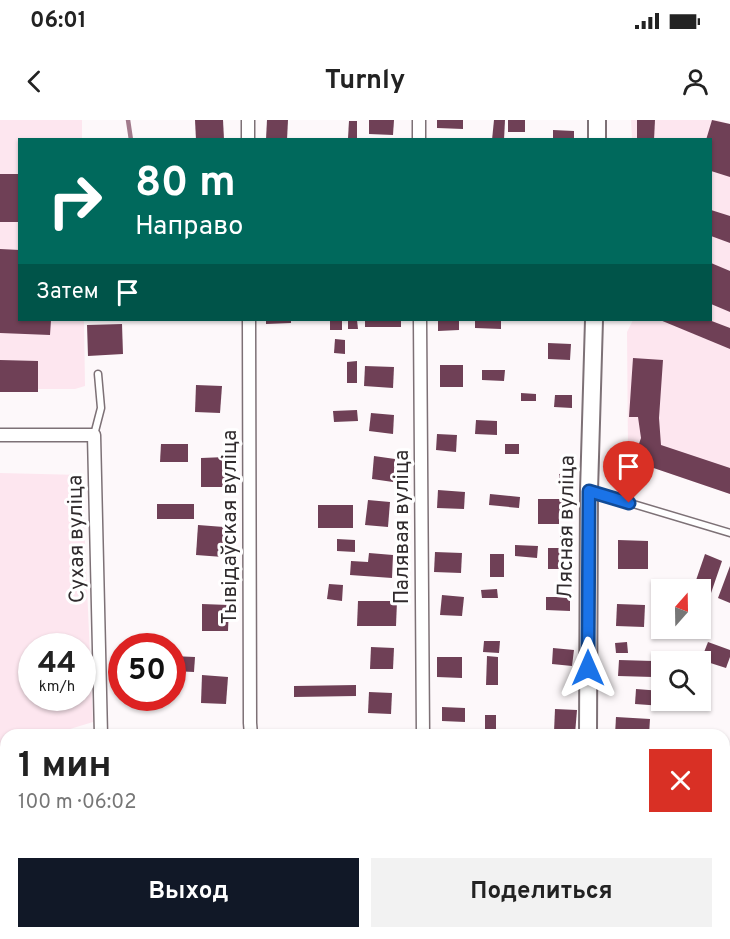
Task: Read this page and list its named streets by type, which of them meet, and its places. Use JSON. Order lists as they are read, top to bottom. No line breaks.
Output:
{"streets":{"main road":["Лясная вуліца"],"street":["Тывідаўская вуліца","Палявая вуліца","Сухая вуліца"]},"north":"top","page":{"status":"06:01","header":"Turnly","turn":["80 m","Направо"],"then":"Затем","speed":"44 km/h","limit":"50","heading":["1 мин","100 m · 06:02"],"buttons":["Выход","Поделиться"]}}
